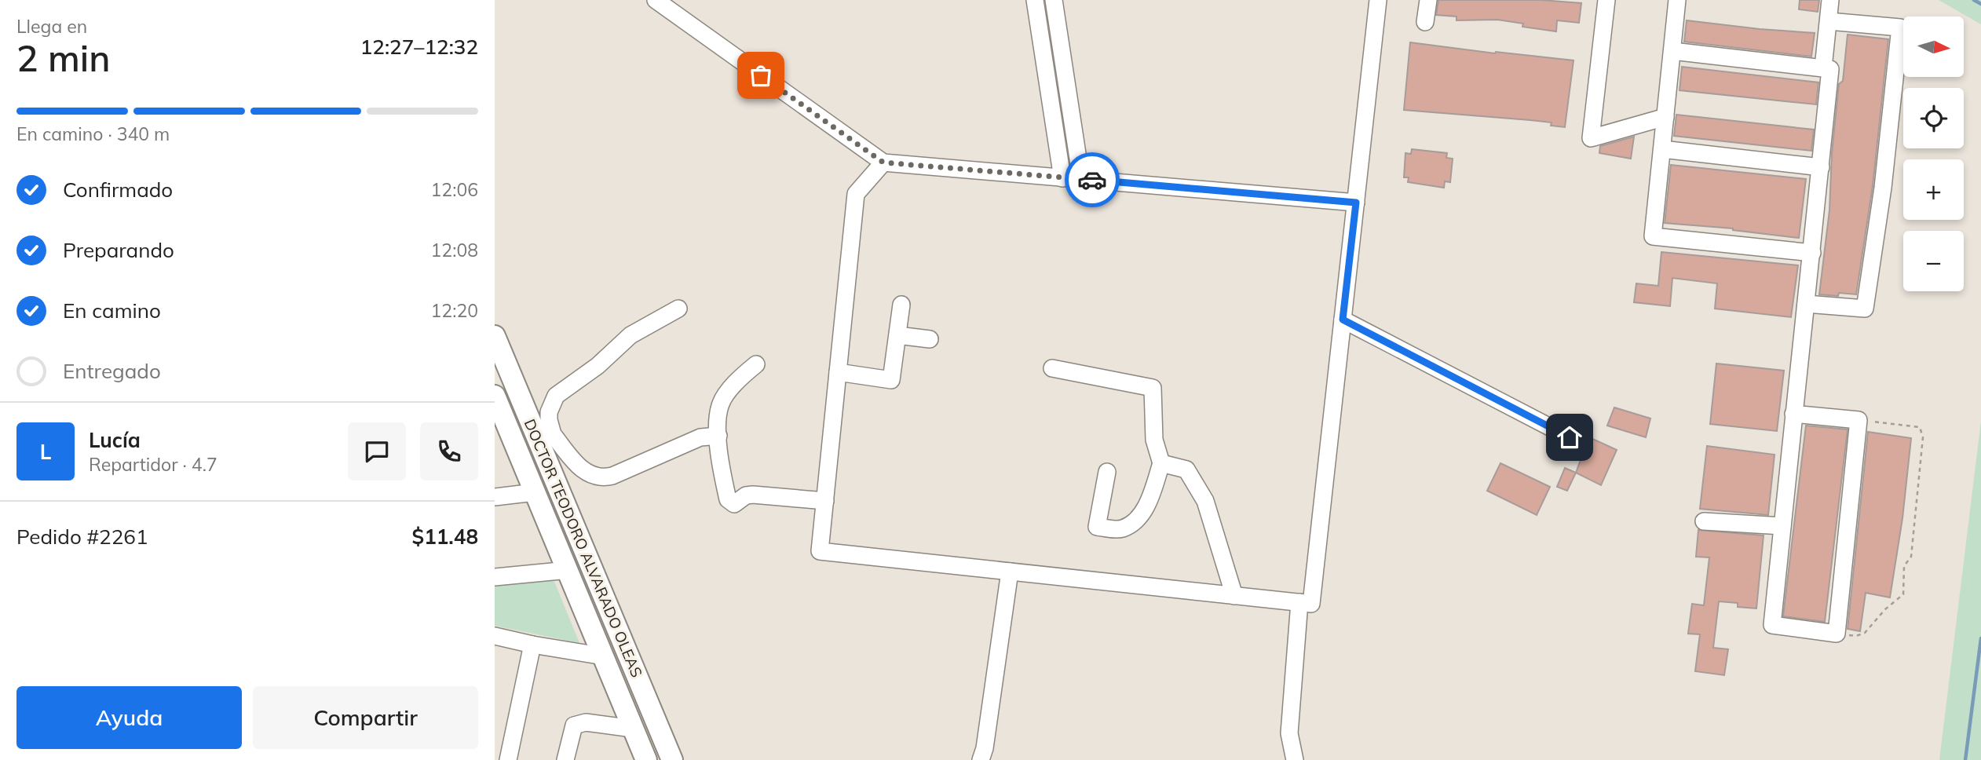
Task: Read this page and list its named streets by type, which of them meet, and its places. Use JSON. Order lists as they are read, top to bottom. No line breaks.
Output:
{"streets":{"main road":["DOCTOR TEODORO ALVARADO OLEAS"]},"north":"right","page":{"heading":["2 min","Llega en","12:27–12:32"],"panel":["Lucía","Repartidor · 4.7","Pedido #2261","$11.48"],"map_buttons":["+","−"],"bar":"En camino · 340 m","list":[["Confirmado","12:06"],["Preparando","12:08"],["En camino","12:20"],"Entregado"],"round":"L","buttons":["Ayuda","Compartir"]}}
